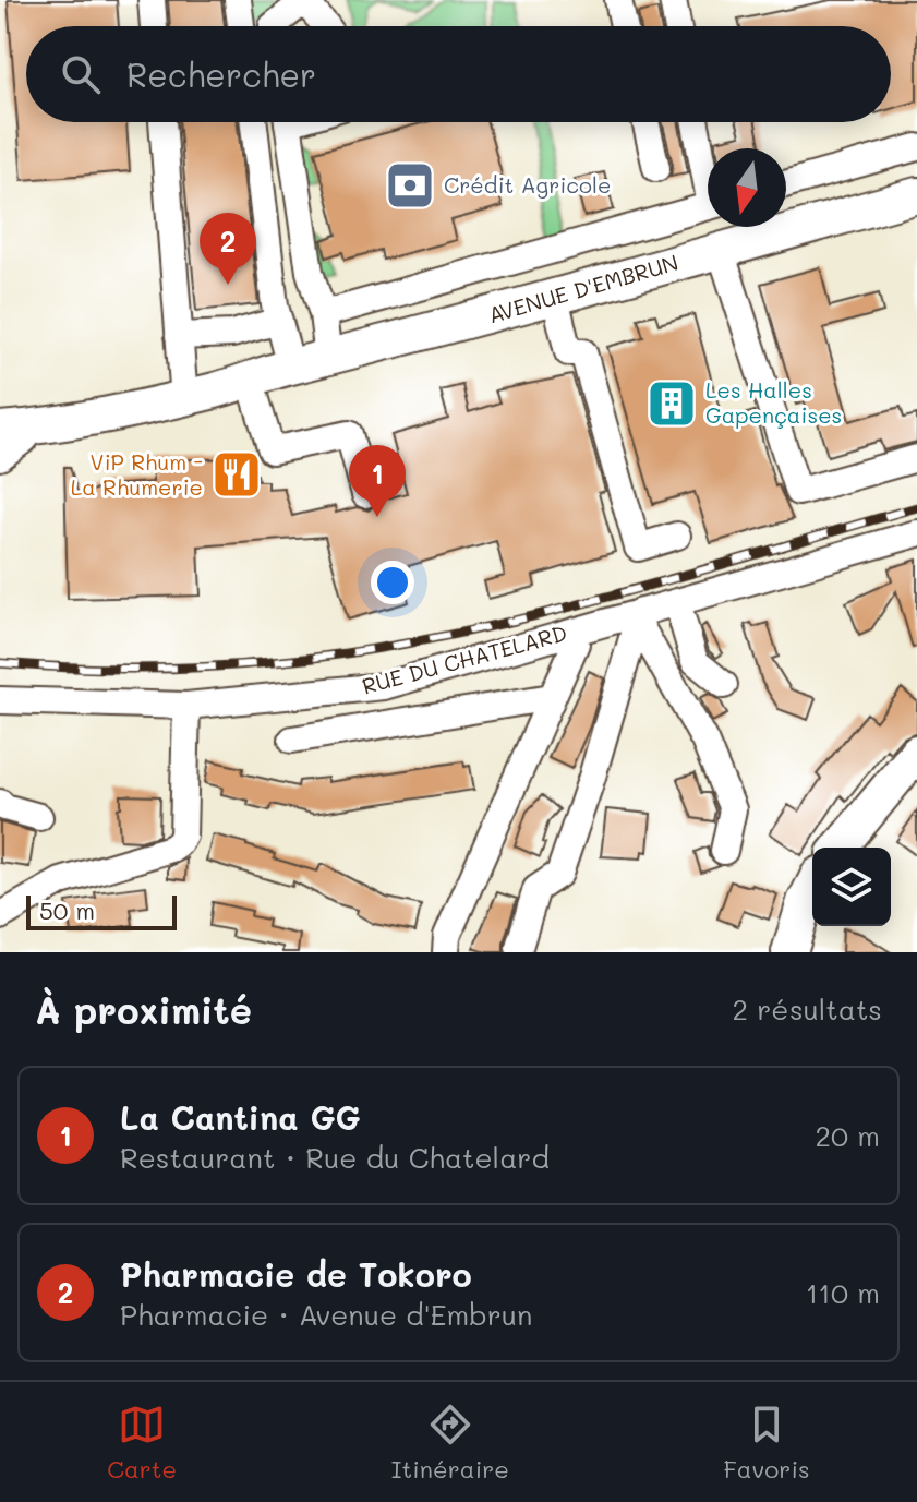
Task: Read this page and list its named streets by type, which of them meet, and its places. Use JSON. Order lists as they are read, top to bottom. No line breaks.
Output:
{"streets":{"main road":["AVENUE D'EMBRUN"],"street":["RUE DU CHATELARD"]},"places":{"bank":["Crédit Agricole"],"building":["Les Halles Gapençaises"],"restaurant":["ViP Rhum - La Rhumerie"]},"scale_bar":"50 m","north":"bottom","page":{"search":"Rechercher","pins":["2","1"],"scale":"50 m","heading":["À proximité","2 résultats"],"list":[{"mark":"1","name":"La Cantina GG","note":"Restaurant · Rue du Chatelard","value":"20 m"},{"mark":"2","name":"Pharmacie de Tokoro","note":"Pharmacie · Avenue d'Embrun","value":"110 m"}],"nav":["Carte","Itinéraire","Favoris"]}}
